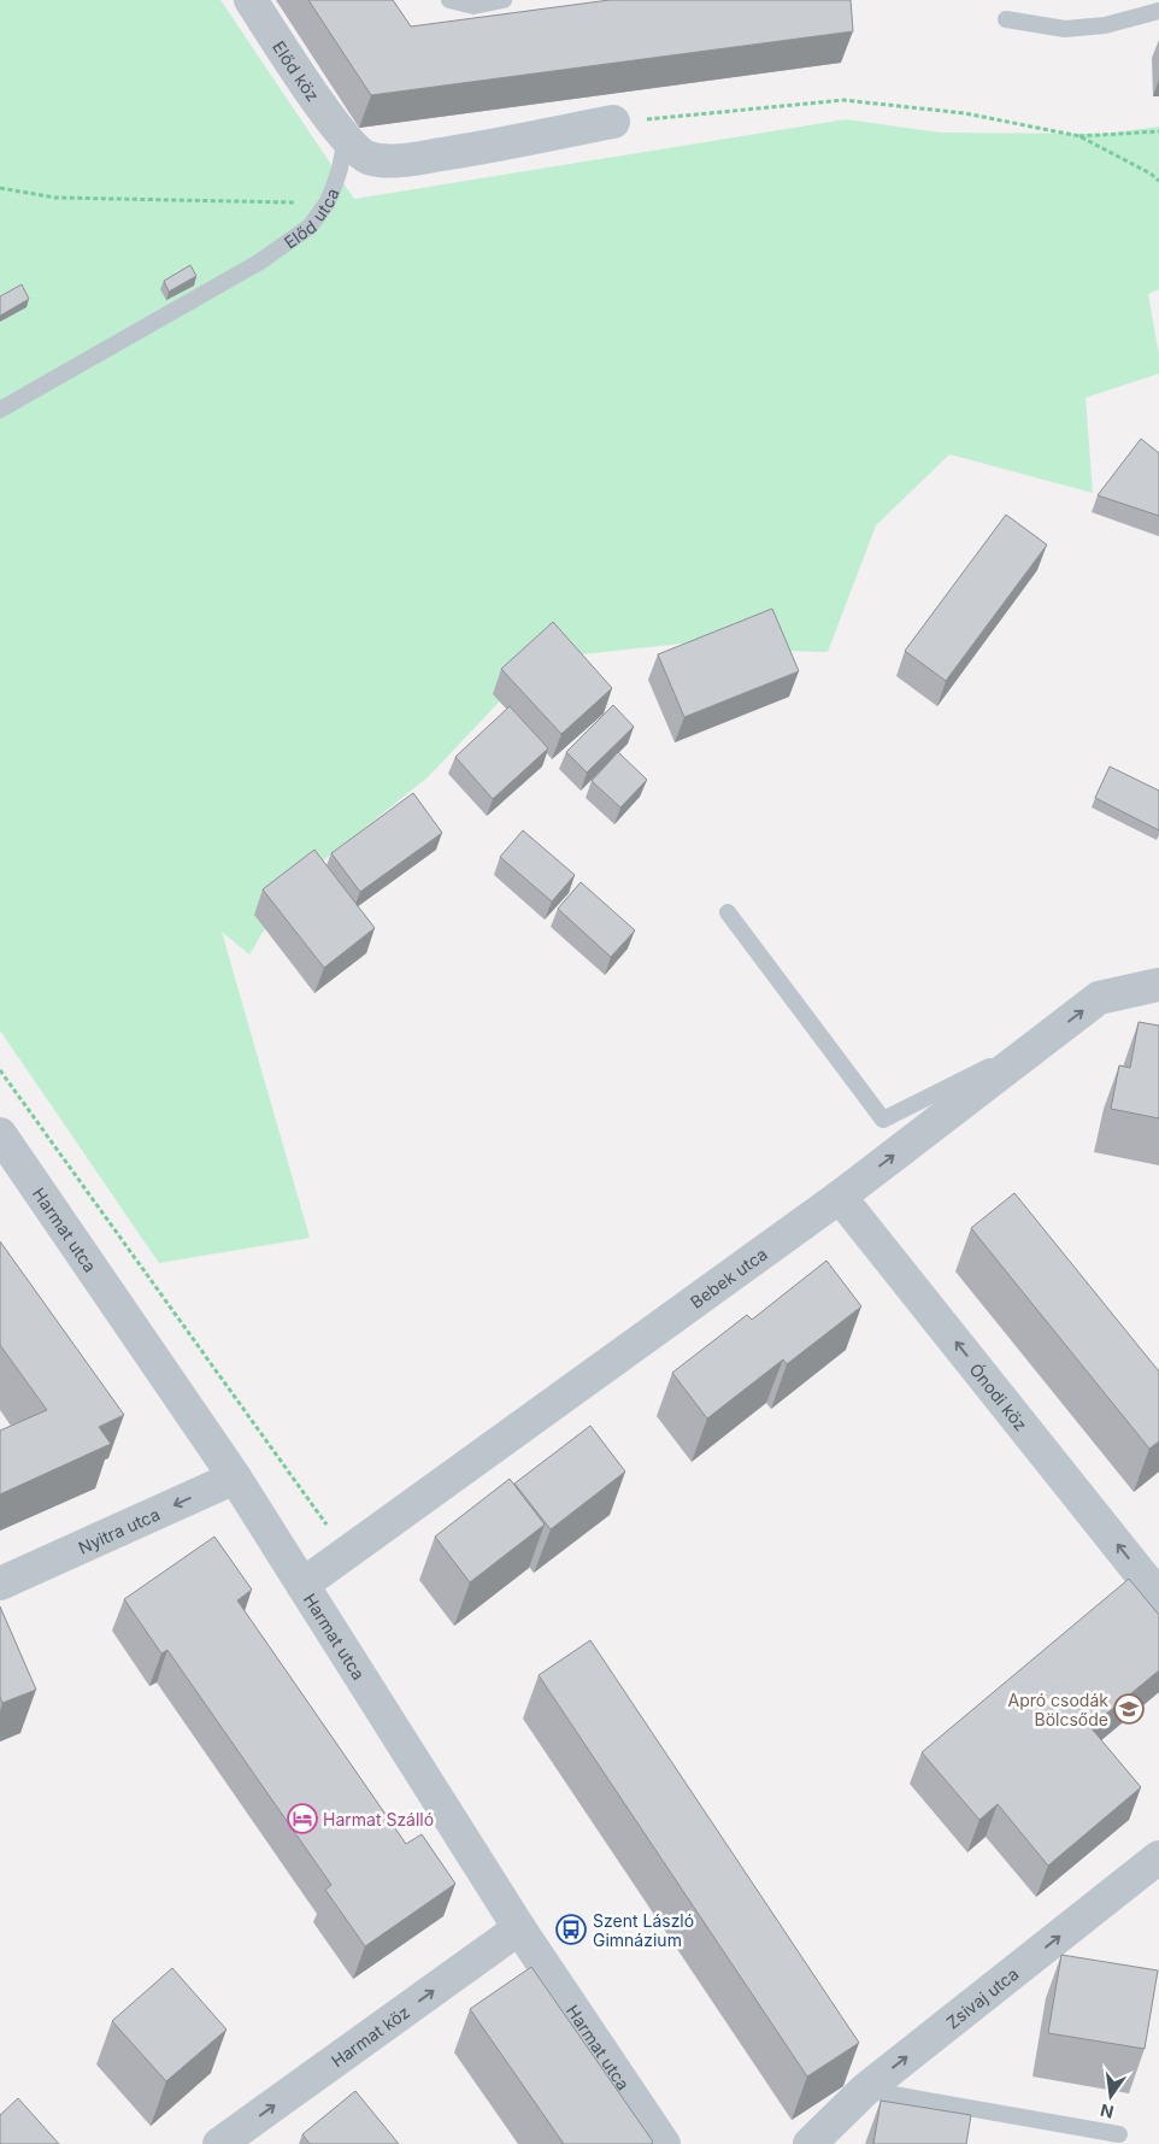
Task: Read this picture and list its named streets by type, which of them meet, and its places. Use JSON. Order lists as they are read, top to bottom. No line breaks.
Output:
{"streets":{"street":["Előd köz","Harmat utca","Bebek utca","Ónodi köz","Nyitra utca","Zsivaj utca","Harmat köz"],"lane":["Előd utca"]},"crossings":[["Előd köz","Előd utca"],["Harmat utca","Bebek utca"],["Harmat utca","Nyitra utca"],["Harmat utca","Harmat köz"],["Bebek utca","Ónodi köz"]],"one_way":["Bebek utca","Ónodi köz","Nyitra utca","Zsivaj utca","Harmat köz"],"places":{"school or university":["Apró csodák Bölcsőde"],"hotel":["Harmat Szálló"],"bus stop":["Szent László Gimnázium"]},"north":"bottom"}
